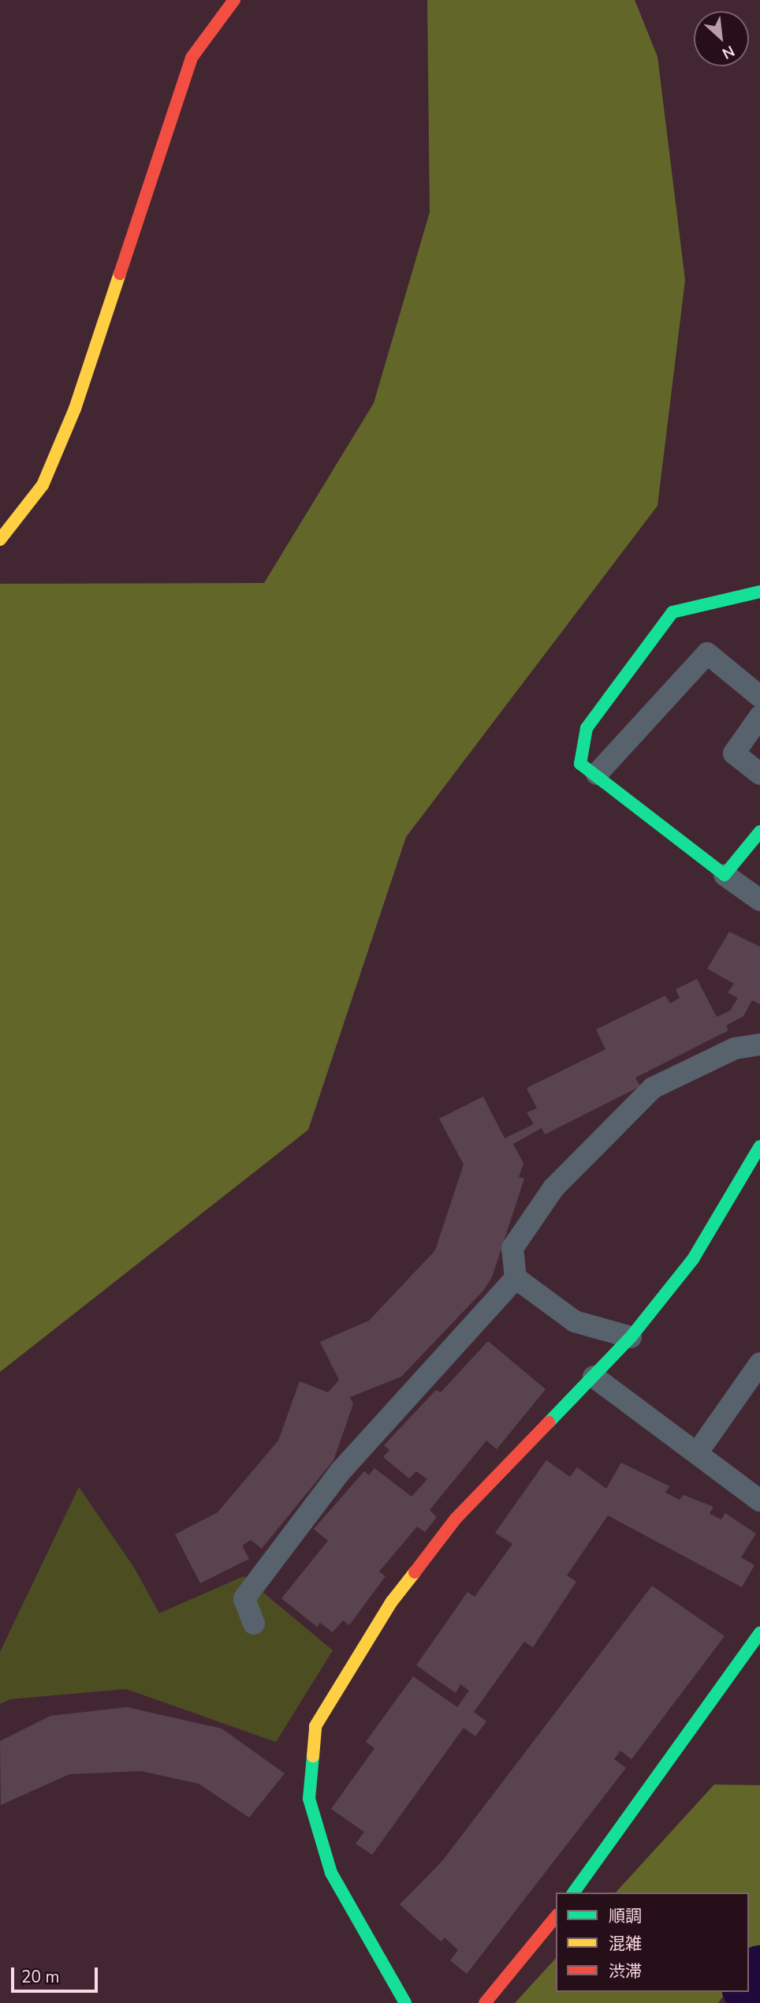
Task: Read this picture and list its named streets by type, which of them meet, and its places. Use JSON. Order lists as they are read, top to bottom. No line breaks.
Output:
{"legend":["順調","混雑","渋滞"],"scale_bar":"20 m","north":"bottom right"}
